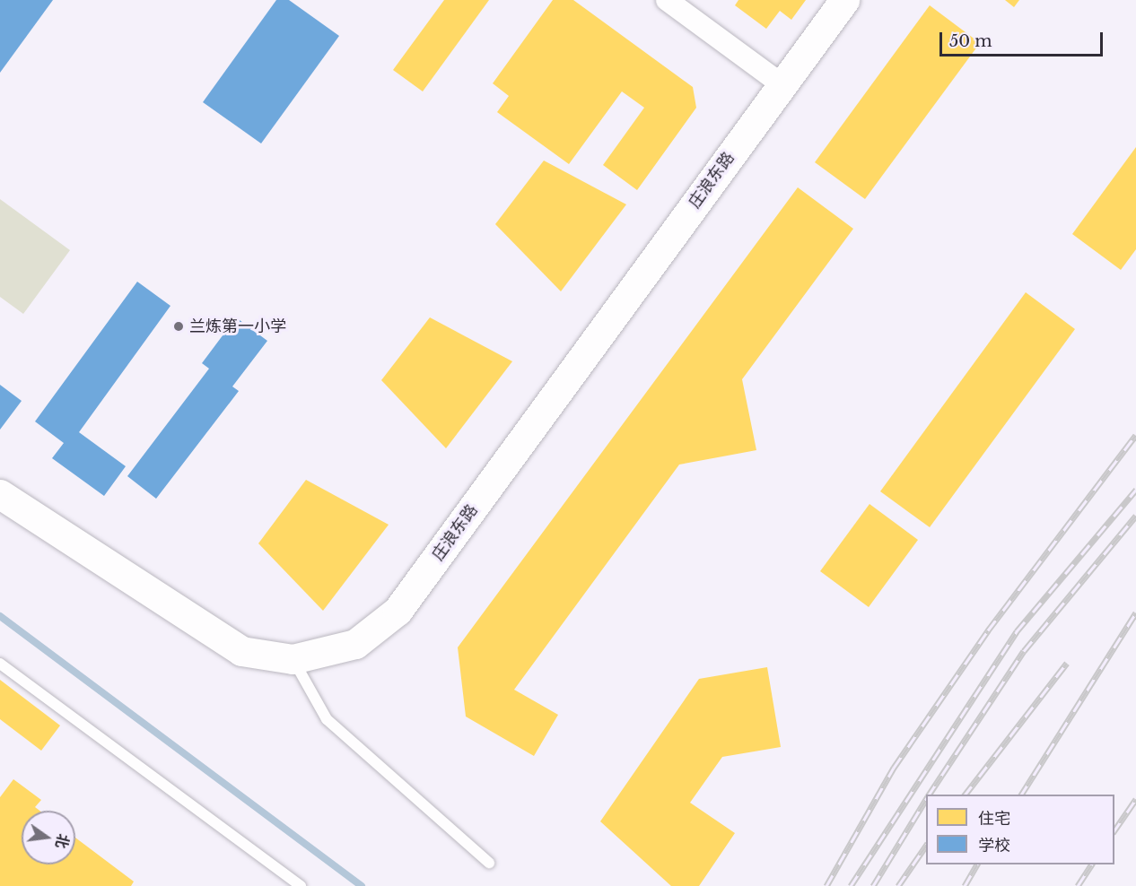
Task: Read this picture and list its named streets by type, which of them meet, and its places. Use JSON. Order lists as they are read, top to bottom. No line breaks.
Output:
{"streets":{"street":["庄浪东路"]},"places":["兰炼第一小学"],"legend":["住宅","学校"],"scale_bar":"50 m","north":"right"}
